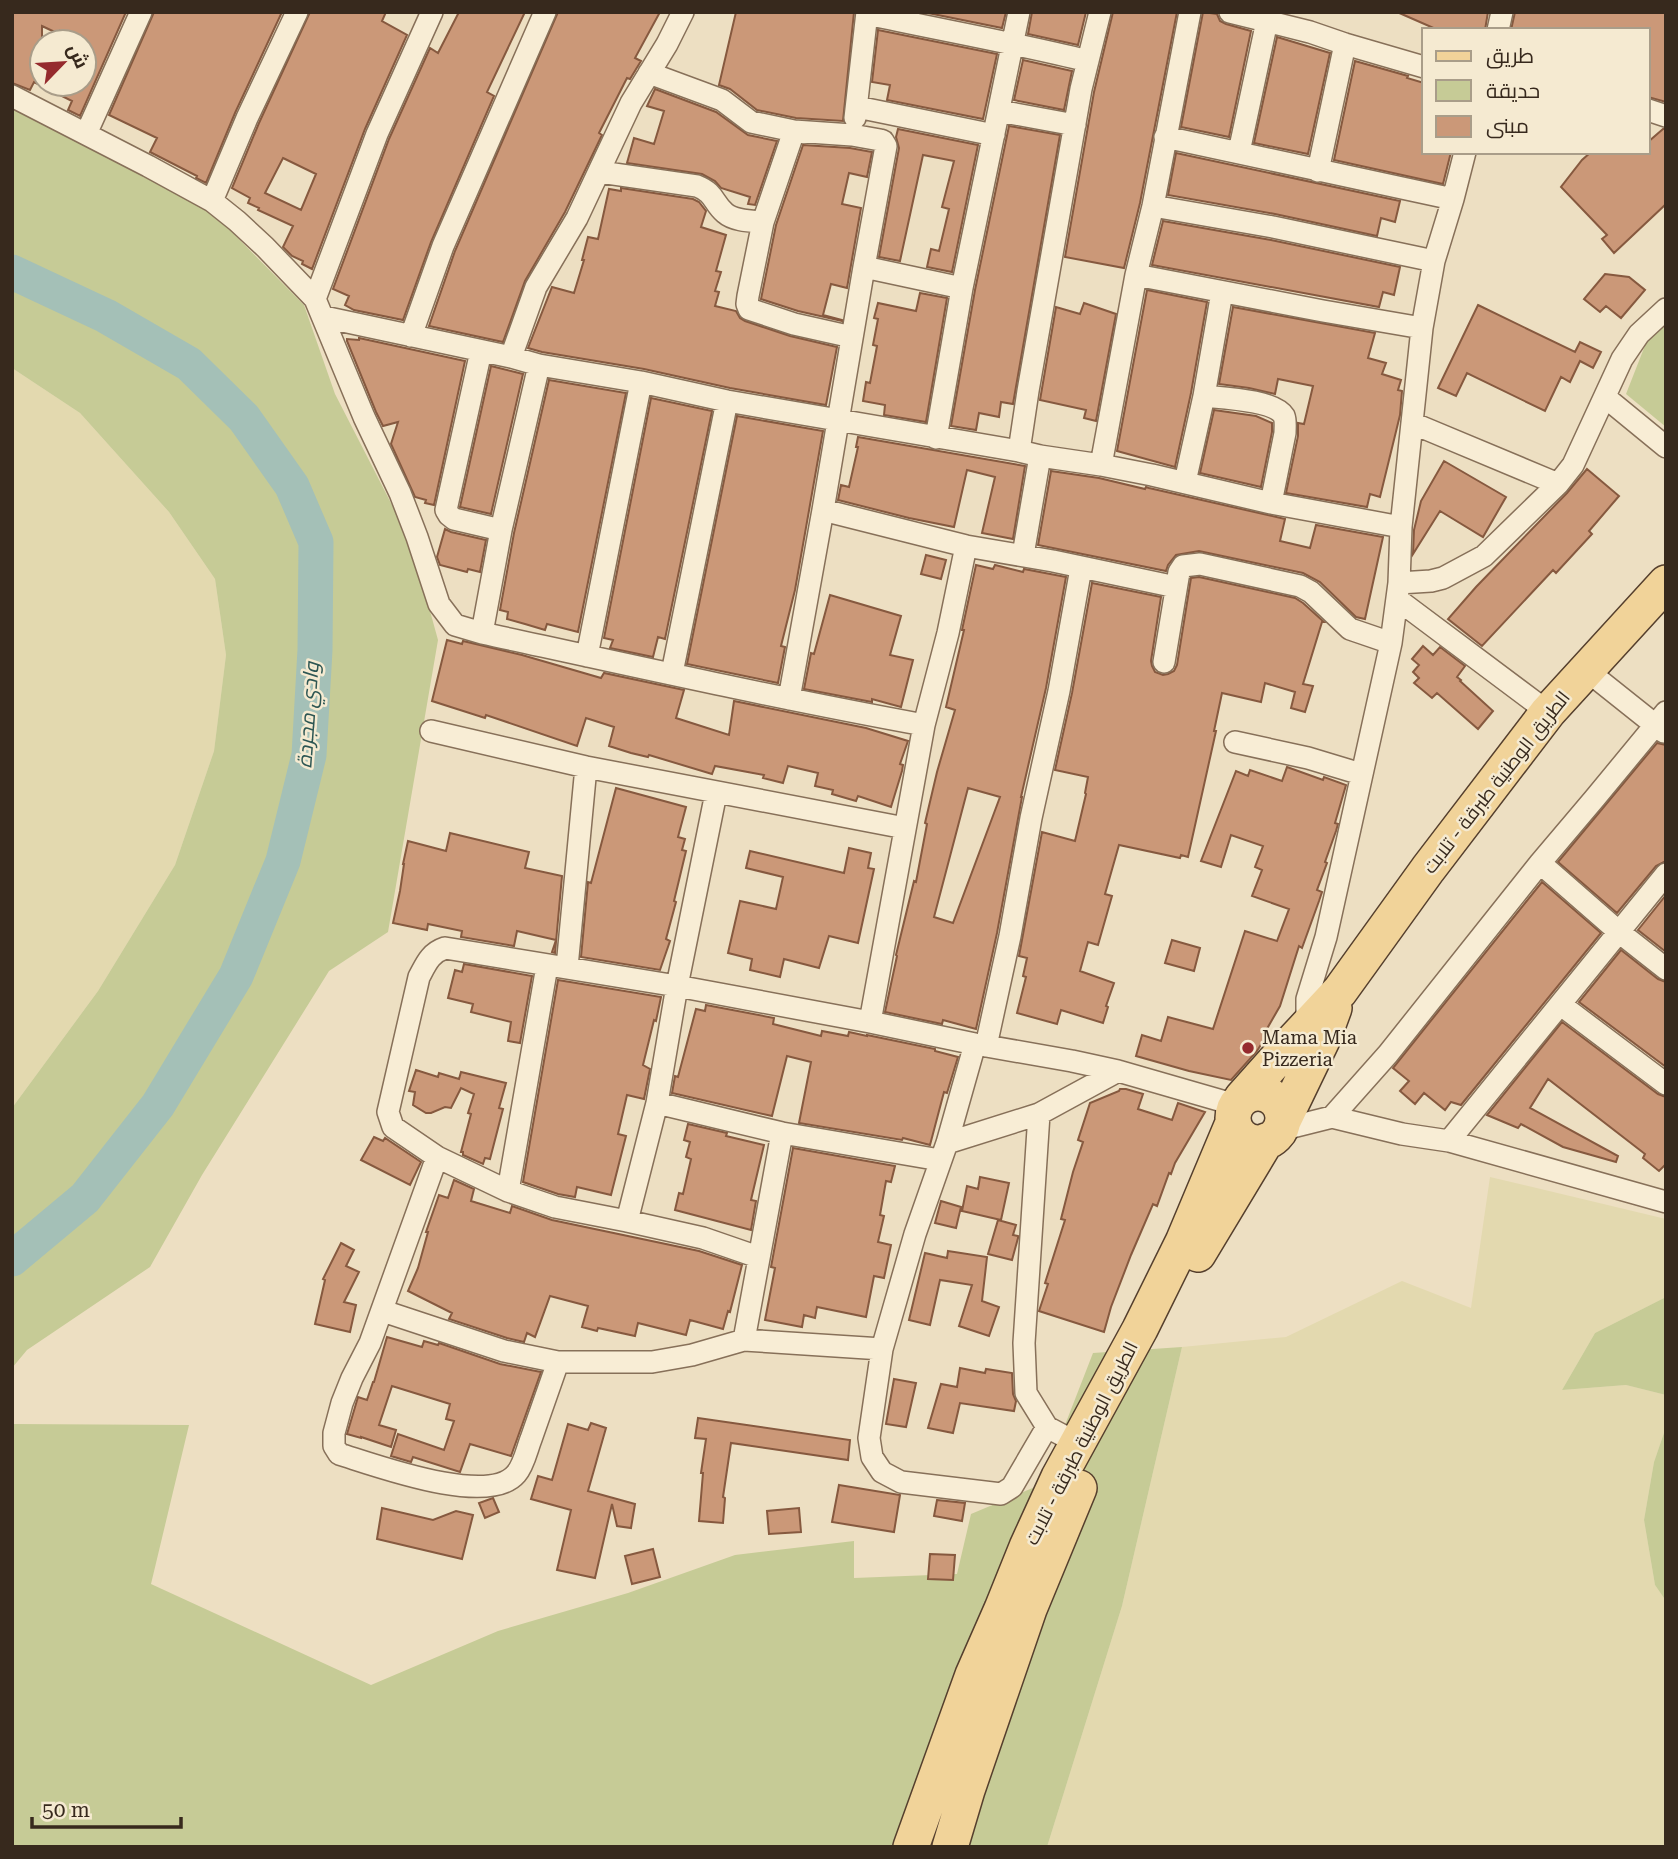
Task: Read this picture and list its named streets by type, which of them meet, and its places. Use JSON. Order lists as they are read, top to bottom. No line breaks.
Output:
{"streets":{"main road":["الطريق الوطنية طبرقة - تلابت"]},"water":["وادي مجردة"],"places":["Mama Mia Pizzeria"],"legend":["طريق","حديقة","مبنى"],"scale_bar":"50 m","north":"top right"}
